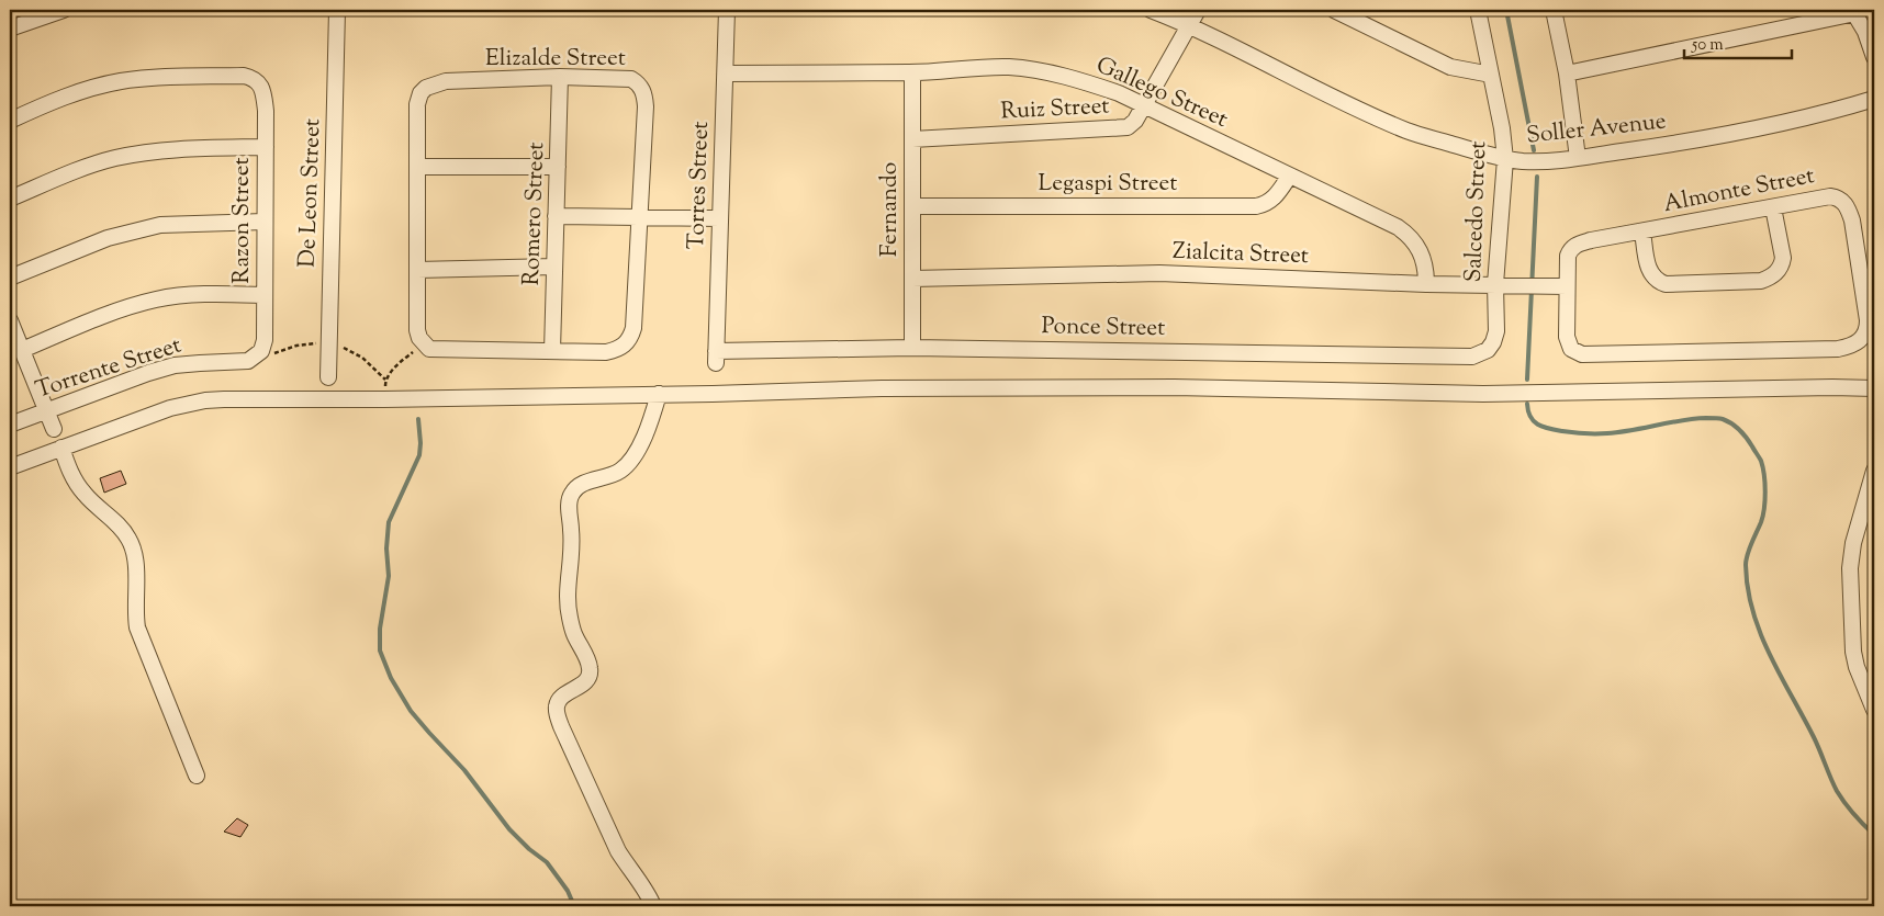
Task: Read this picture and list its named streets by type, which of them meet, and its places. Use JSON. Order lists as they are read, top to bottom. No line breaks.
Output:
{"streets":{"street":["Elizalde Street","Gallego Street","Ruiz Street","Soller Avenue","Legaspi Street","Torres Street","Almonte Street","De Leon Street","Fernando","Salcedo Street","Romero Street","Razon Street","Zialcita Street","Ponce Street","Torrente Street"]},"crossings":[["Elizalde Street","Romero Street"],["Gallego Street","Ruiz Street"],["Gallego Street","Legaspi Street"],["Gallego Street","Torres Street"],["Gallego Street","Fernando"],["Gallego Street","Zialcita Street"],["Ruiz Street","Soller Avenue"],["Ruiz Street","Fernando"],["Soller Avenue","Salcedo Street"],["Legaspi Street","Fernando"],["Torres Street","Ponce Street"],["Almonte Street","Zialcita Street"],["Fernando","Zialcita Street"],["Fernando","Ponce Street"],["Salcedo Street","Zialcita Street"],["Salcedo Street","Ponce Street"],["Razon Street","Torrente Street"]],"scale_bar":"50 m"}
